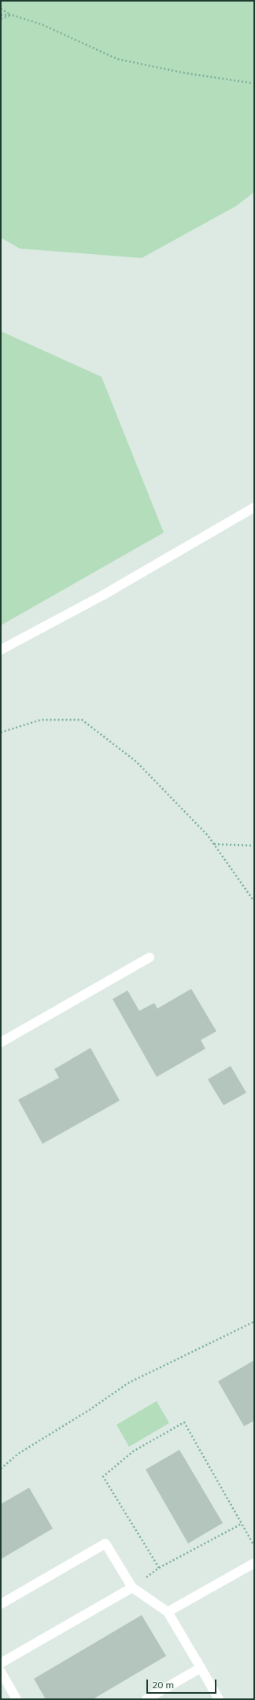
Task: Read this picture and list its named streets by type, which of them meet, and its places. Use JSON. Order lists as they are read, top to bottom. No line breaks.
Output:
{"scale_bar":"20 m"}
